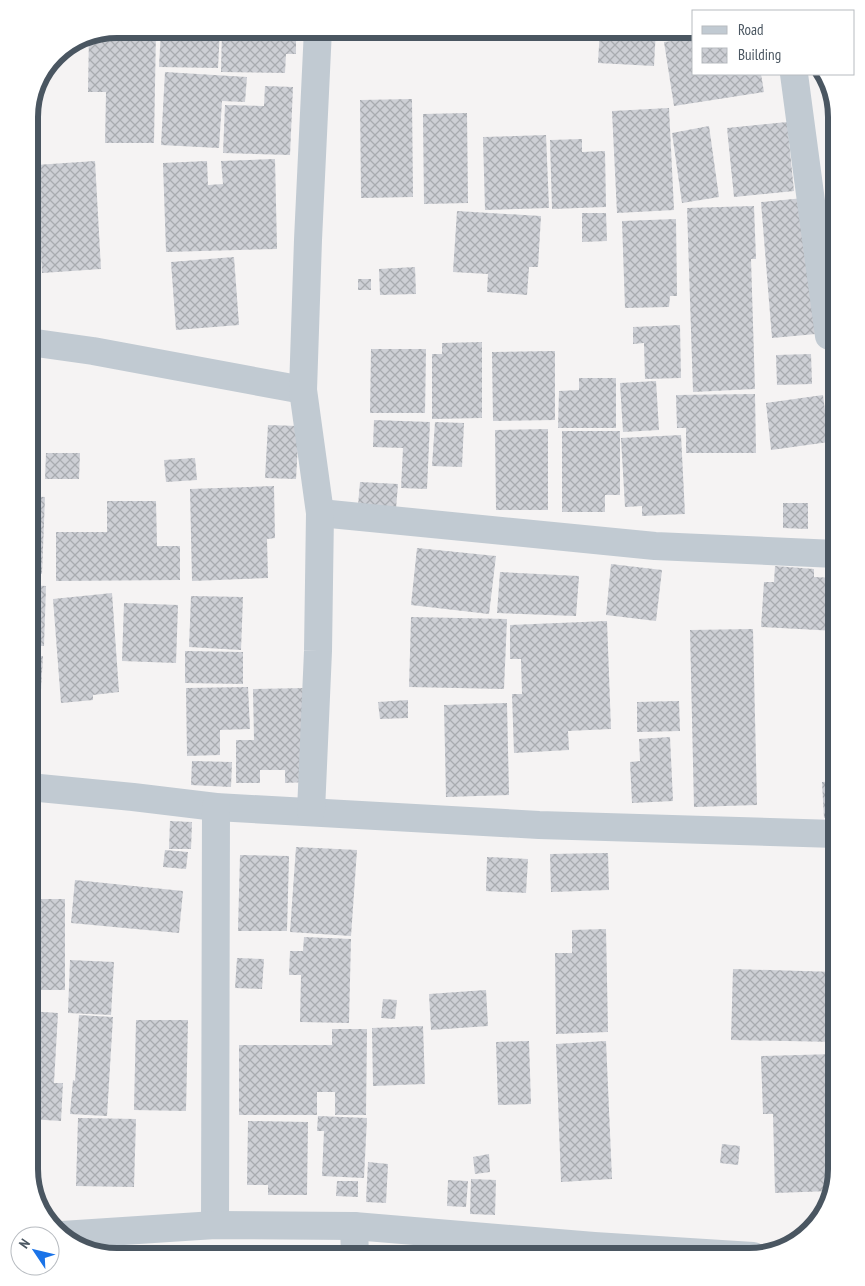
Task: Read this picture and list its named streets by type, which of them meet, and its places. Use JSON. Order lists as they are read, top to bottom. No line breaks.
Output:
{"legend":["Road","Building"],"north":"top left"}
